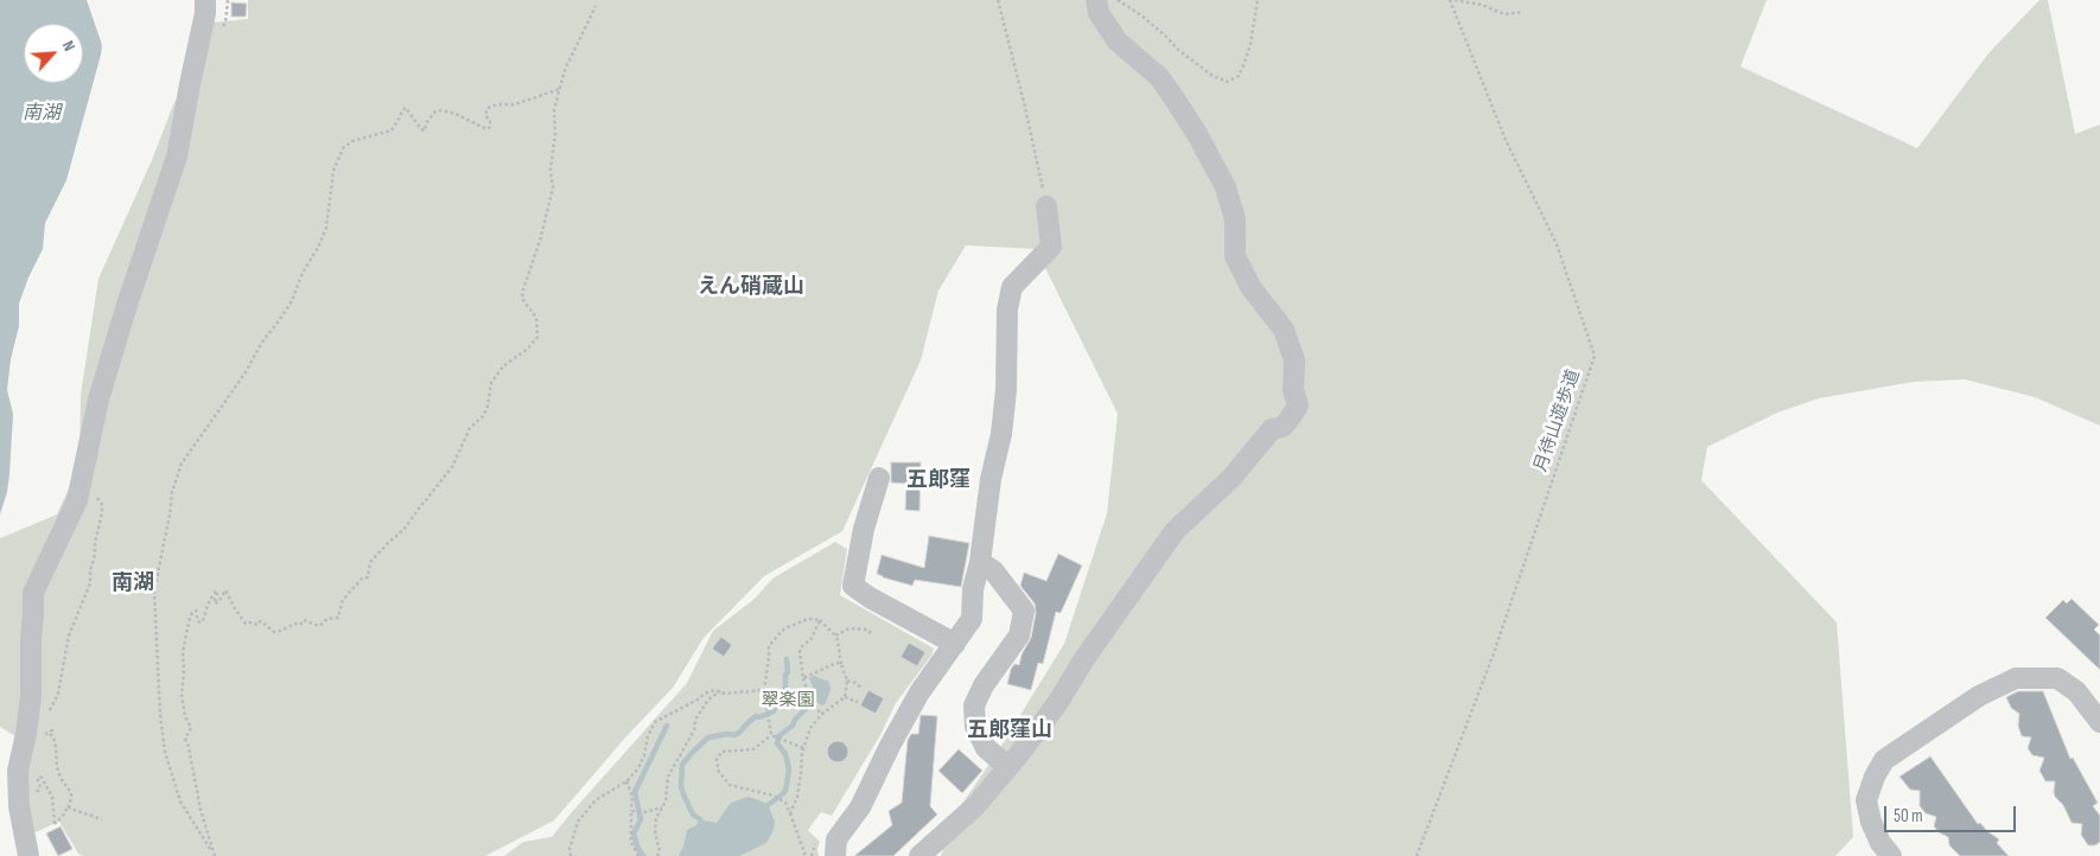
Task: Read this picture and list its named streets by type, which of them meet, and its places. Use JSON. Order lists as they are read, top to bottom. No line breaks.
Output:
{"streets":{"path":["月待山遊歩道"]},"districts":["えん硝蔵山","五郎窪","南湖","五郎窪山"],"water":["南湖"],"parks":["翠楽園"],"scale_bar":"50 m","north":"top right"}
